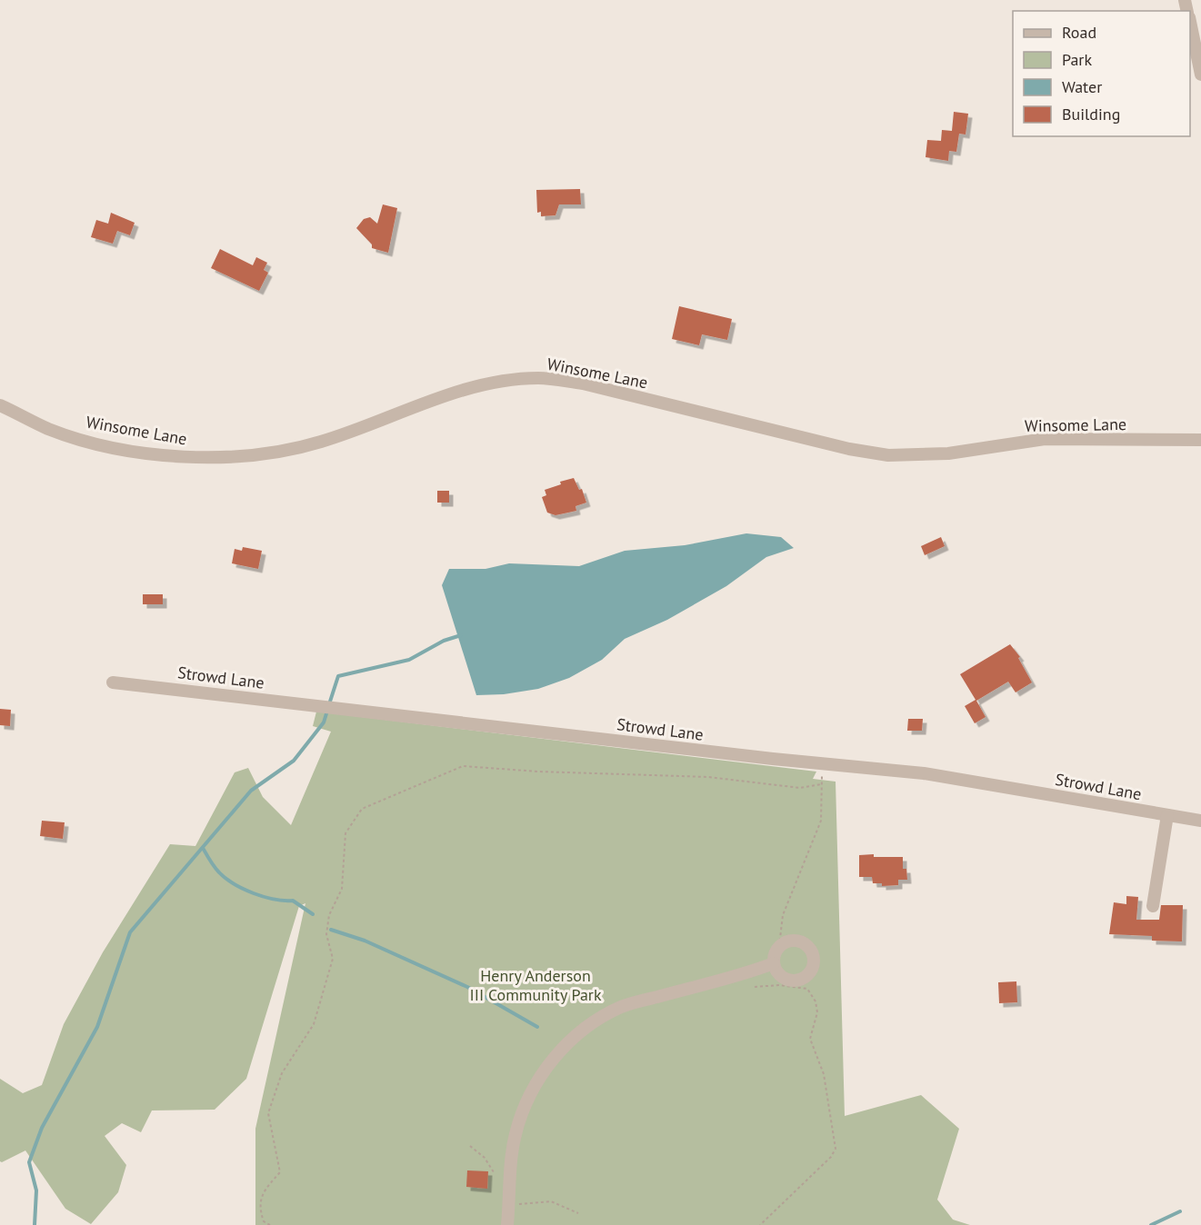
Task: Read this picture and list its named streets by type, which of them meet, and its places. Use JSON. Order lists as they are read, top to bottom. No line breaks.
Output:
{"streets":{"street":["Winsome Lane","Strowd Lane"]},"parks":["Henry Anderson III Community Park"],"legend":["Road","Park","Water","Building"]}
